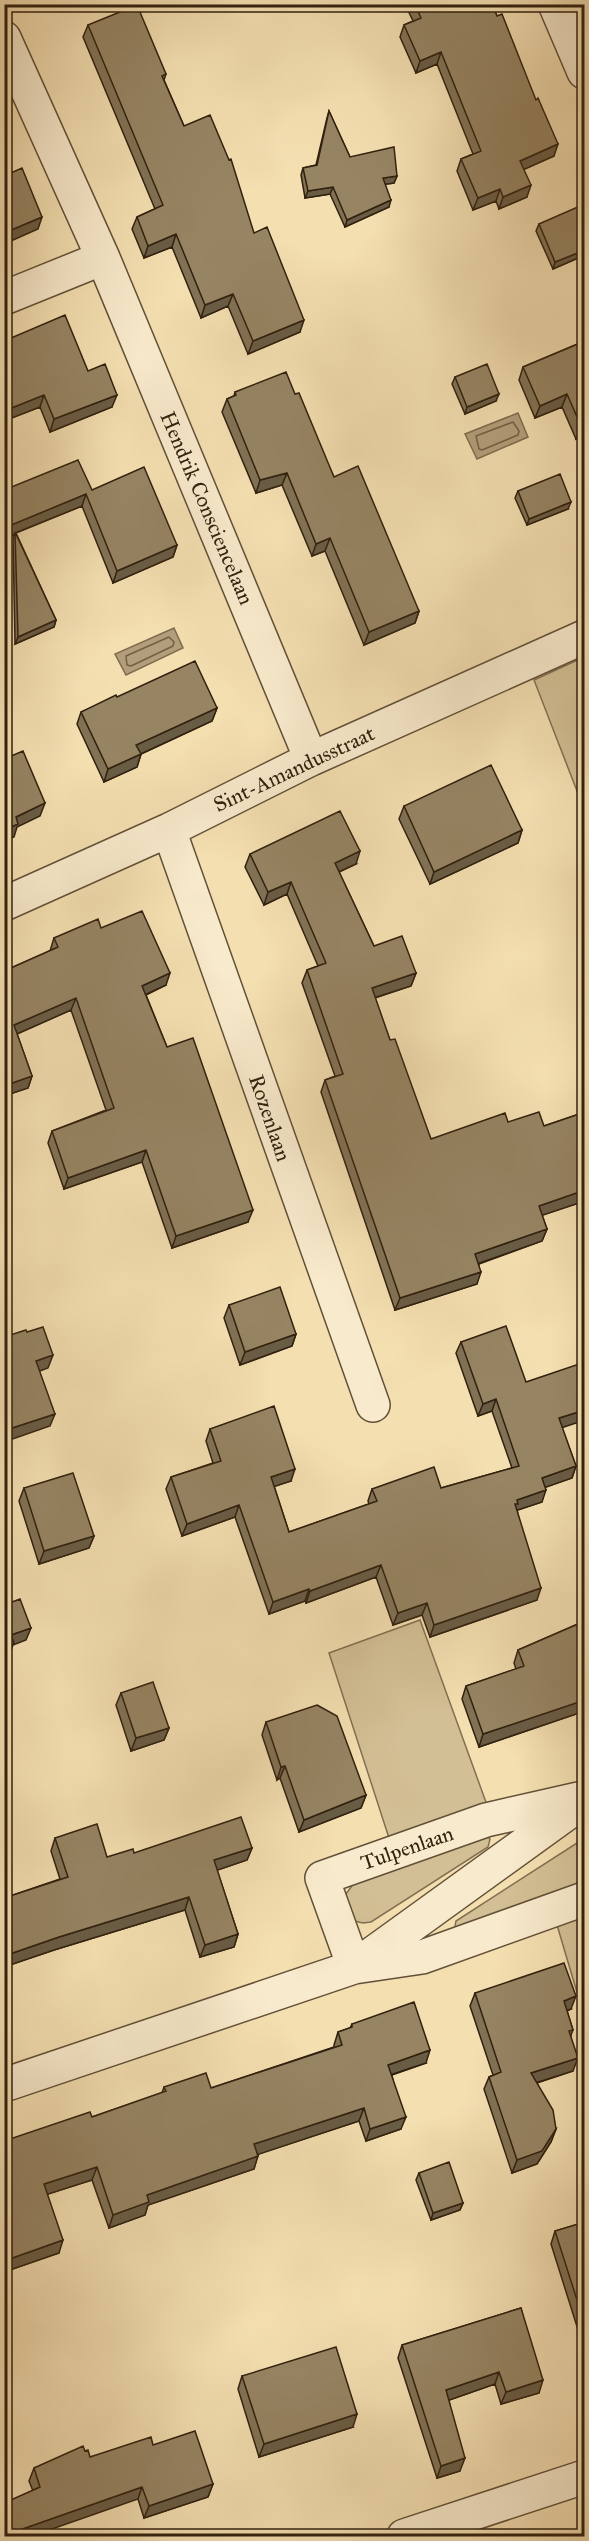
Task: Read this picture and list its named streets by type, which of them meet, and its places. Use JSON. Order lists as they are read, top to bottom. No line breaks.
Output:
{"streets":{"street":["Hendrik Consciencelaan","Sint-Amandusstraat","Rozenlaan","Tulpenlaan"]},"crossings":[["Hendrik Consciencelaan","Sint-Amandusstraat"],["Sint-Amandusstraat","Rozenlaan"]]}
